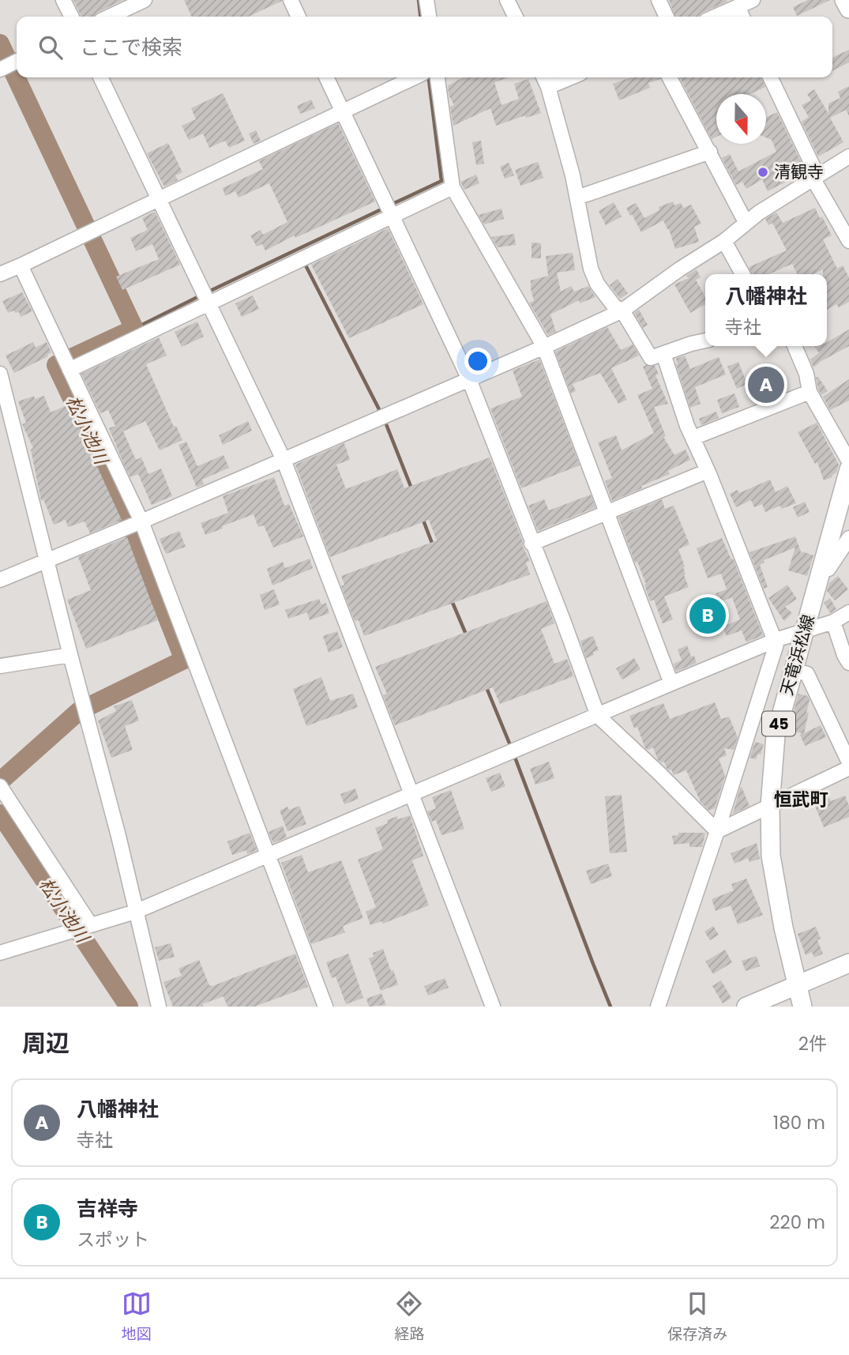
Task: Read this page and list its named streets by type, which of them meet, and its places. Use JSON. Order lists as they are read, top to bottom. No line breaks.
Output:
{"streets":{"main road":["天竜浜松線","45"]},"districts":["恒武町"],"water":["松小池川"],"places":["清観寺"],"north":"bottom","page":{"search":"ここで検索","popup":["八幡神社","寺社"],"pins":["A","B"],"heading":["周辺","2件"],"list":[{"mark":"A","name":"八幡神社","note":"寺社","value":"180 m"},{"mark":"B","name":"吉祥寺","note":"スポット","value":"220 m"}],"nav":["地図","経路","保存済み"]}}
